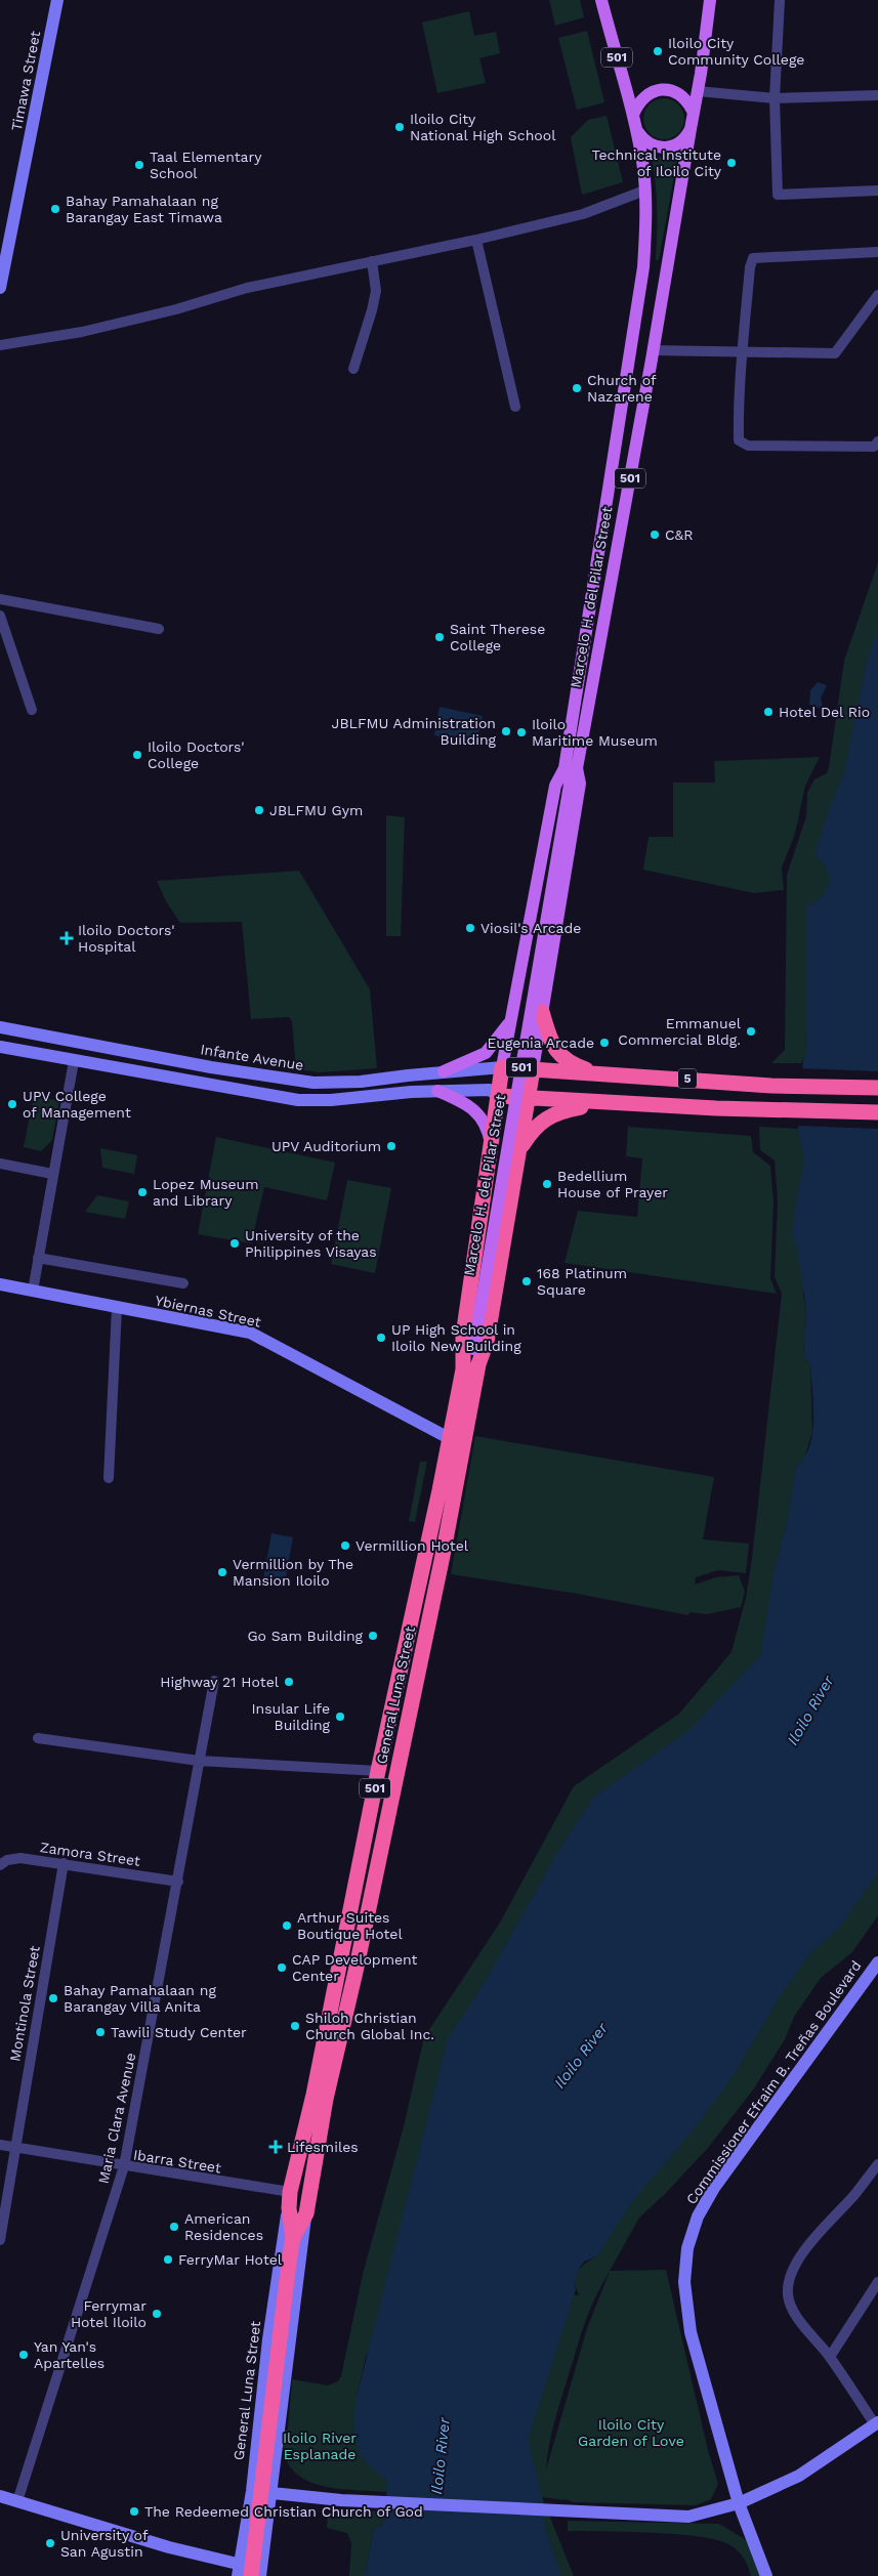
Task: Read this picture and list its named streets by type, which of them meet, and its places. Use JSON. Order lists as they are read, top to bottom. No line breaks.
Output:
{"streets":{"highway":["501","Marcelo H. del Pilar Street","5","General Luna Street"],"main road":["Timawa Street","Infante Avenue","Ybiernas Street","Commissioner Efraim B. Treñas Boulevard"],"street":["Zamora Street","Montinola Street","Maria Clara Avenue","Ibarra Street"]},"crossings":[["501","Marcelo H. del Pilar Street"],["501","General Luna Street"],["Marcelo H. del Pilar Street","Infante Avenue"],["Marcelo H. del Pilar Street","5"],["Marcelo H. del Pilar Street","General Luna Street"],["Infante Avenue","5"],["5","General Luna Street"],["Ybiernas Street","General Luna Street"],["General Luna Street","Ibarra Street"],["Zamora Street","Montinola Street"],["Zamora Street","Maria Clara Avenue"],["Montinola Street","Ibarra Street"],["Maria Clara Avenue","Ibarra Street"]],"water":["Iloilo River"],"parks":["Iloilo City Garden of Love","Iloilo River Esplanade"],"places":{"other":["Iloilo City Community College","Iloilo City National High School","Technical Institute of Iloilo City","Taal Elementary School","Bahay Pamahalaan ng Barangay East Timawa","Church of Nazarene","C&R","Saint Therese College","Hotel Del Rio","JBLFMU Administration Building","Iloilo Maritime Museum","Iloilo Doctors' College","JBLFMU Gym","Viosil's Arcade","Emmanuel Commercial Bldg.","Eugenia Arcade","UPV College of Management","UPV Auditorium","Bedellium House of Prayer","Lopez Museum and Library","University of the Philippines Visayas","168 Platinum Square","UP High School in Iloilo New Building","Vermillion Hotel","Vermillion by The Mansion Iloilo","Go Sam Building","Highway 21 Hotel","Insular Life Building","Arthur Suites Boutique Hotel","CAP Development Center","Bahay Pamahalaan ng Barangay Villa Anita","Shiloh Christian Church Global Inc.","Tawili Study Center","American Residences","FerryMar Hotel","Ferrymar Hotel Iloilo","Yan Yan's Apartelles","The Redeemed Christian Church of God","University of San Agustin"],"health":["Iloilo Doctors' Hospital","Lifesmiles"]}}
